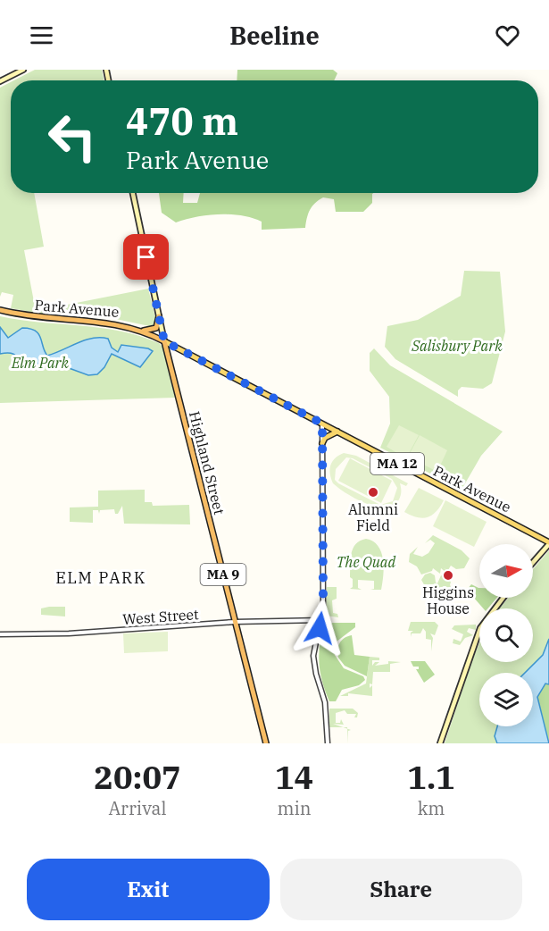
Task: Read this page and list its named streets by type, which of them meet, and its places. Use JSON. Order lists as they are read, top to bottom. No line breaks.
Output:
{"streets":{"highway":["Park Avenue","Highland Street","MA 9"],"main road":["MA 12"],"street":["West Street"]},"crossings":[["Park Avenue","Highland Street"],["Highland Street","West Street"]],"districts":["ELM PARK"],"parks":["Salisbury Park","Elm Park","The Quad"],"places":["Alumni Field","Higgins House"],"north":"right","page":{"header":"Beeline","turn":["470 m","Park Avenue"],"eta":["20:07","Arrival","14","min","1.1","km"],"buttons":["Exit","Share"]}}
